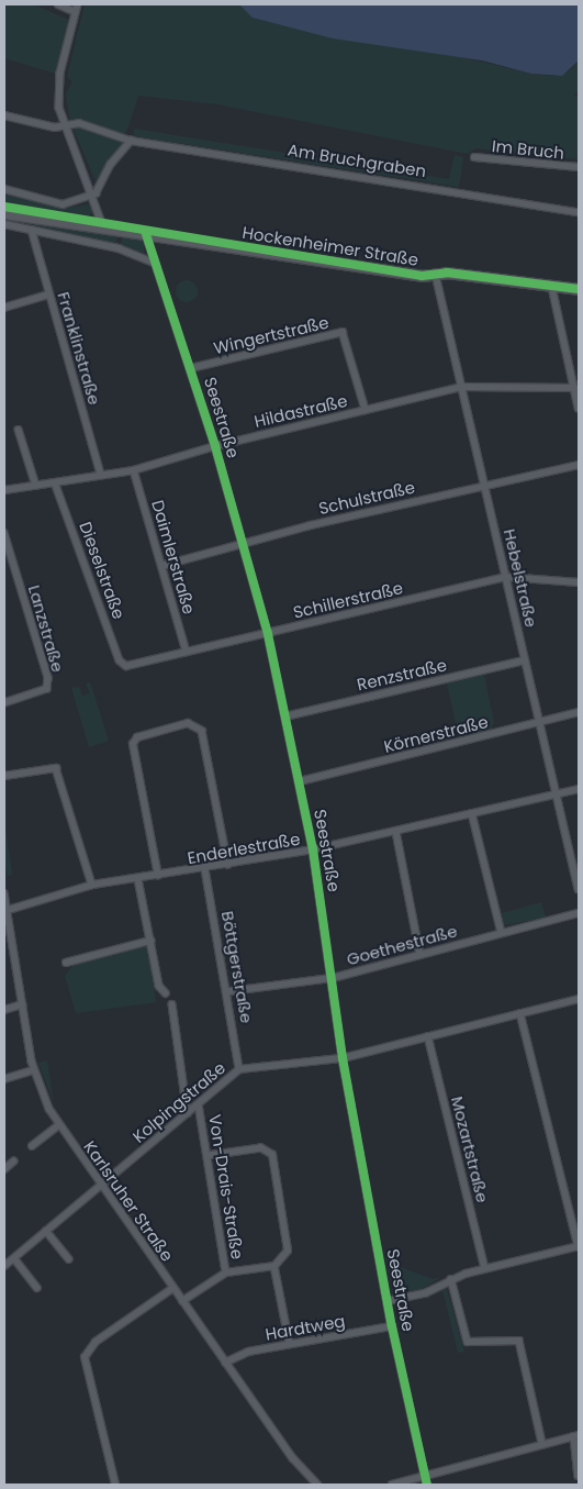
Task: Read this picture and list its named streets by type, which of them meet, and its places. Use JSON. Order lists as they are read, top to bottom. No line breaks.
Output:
{"streets":{"street":["Im Bruch","Am Bruchgraben","Hockenheimer Straße","Wingertstraße","Franklinstraße","Hildastraße","Seestraße","Schulstraße","Daimlerstraße","Dieselstraße","Hebelstraße","Schillerstraße","Lanzstraße","Renzstraße","Körnerstraße","Enderlestraße","Goethestraße","Böttgerstraße","Kolpingstraße","Mozartstraße","Von-Drais-Straße","Karlsruher Straße","Hardtweg"]},"crossings":[["Hockenheimer Straße","Seestraße"],["Hockenheimer Straße","Hebelstraße"],["Wingertstraße","Hildastraße"],["Wingertstraße","Seestraße"],["Franklinstraße","Hildastraße"],["Hildastraße","Seestraße"],["Hildastraße","Daimlerstraße"],["Hildastraße","Dieselstraße"],["Hildastraße","Hebelstraße"],["Seestraße","Schulstraße"],["Seestraße","Schillerstraße"],["Seestraße","Renzstraße"],["Seestraße","Körnerstraße"],["Seestraße","Enderlestraße"],["Seestraße","Goethestraße"],["Seestraße","Kolpingstraße"],["Seestraße","Hardtweg"],["Schulstraße","Daimlerstraße"],["Schulstraße","Hebelstraße"],["Daimlerstraße","Schillerstraße"],["Dieselstraße","Schillerstraße"],["Hebelstraße","Schillerstraße"],["Hebelstraße","Renzstraße"],["Hebelstraße","Körnerstraße"],["Hebelstraße","Enderlestraße"],["Enderlestraße","Böttgerstraße"],["Enderlestraße","Karlsruher Straße"],["Goethestraße","Böttgerstraße"],["Böttgerstraße","Kolpingstraße"],["Kolpingstraße","Mozartstraße"],["Kolpingstraße","Von-Drais-Straße"],["Kolpingstraße","Karlsruher Straße"],["Karlsruher Straße","Hardtweg"]]}
